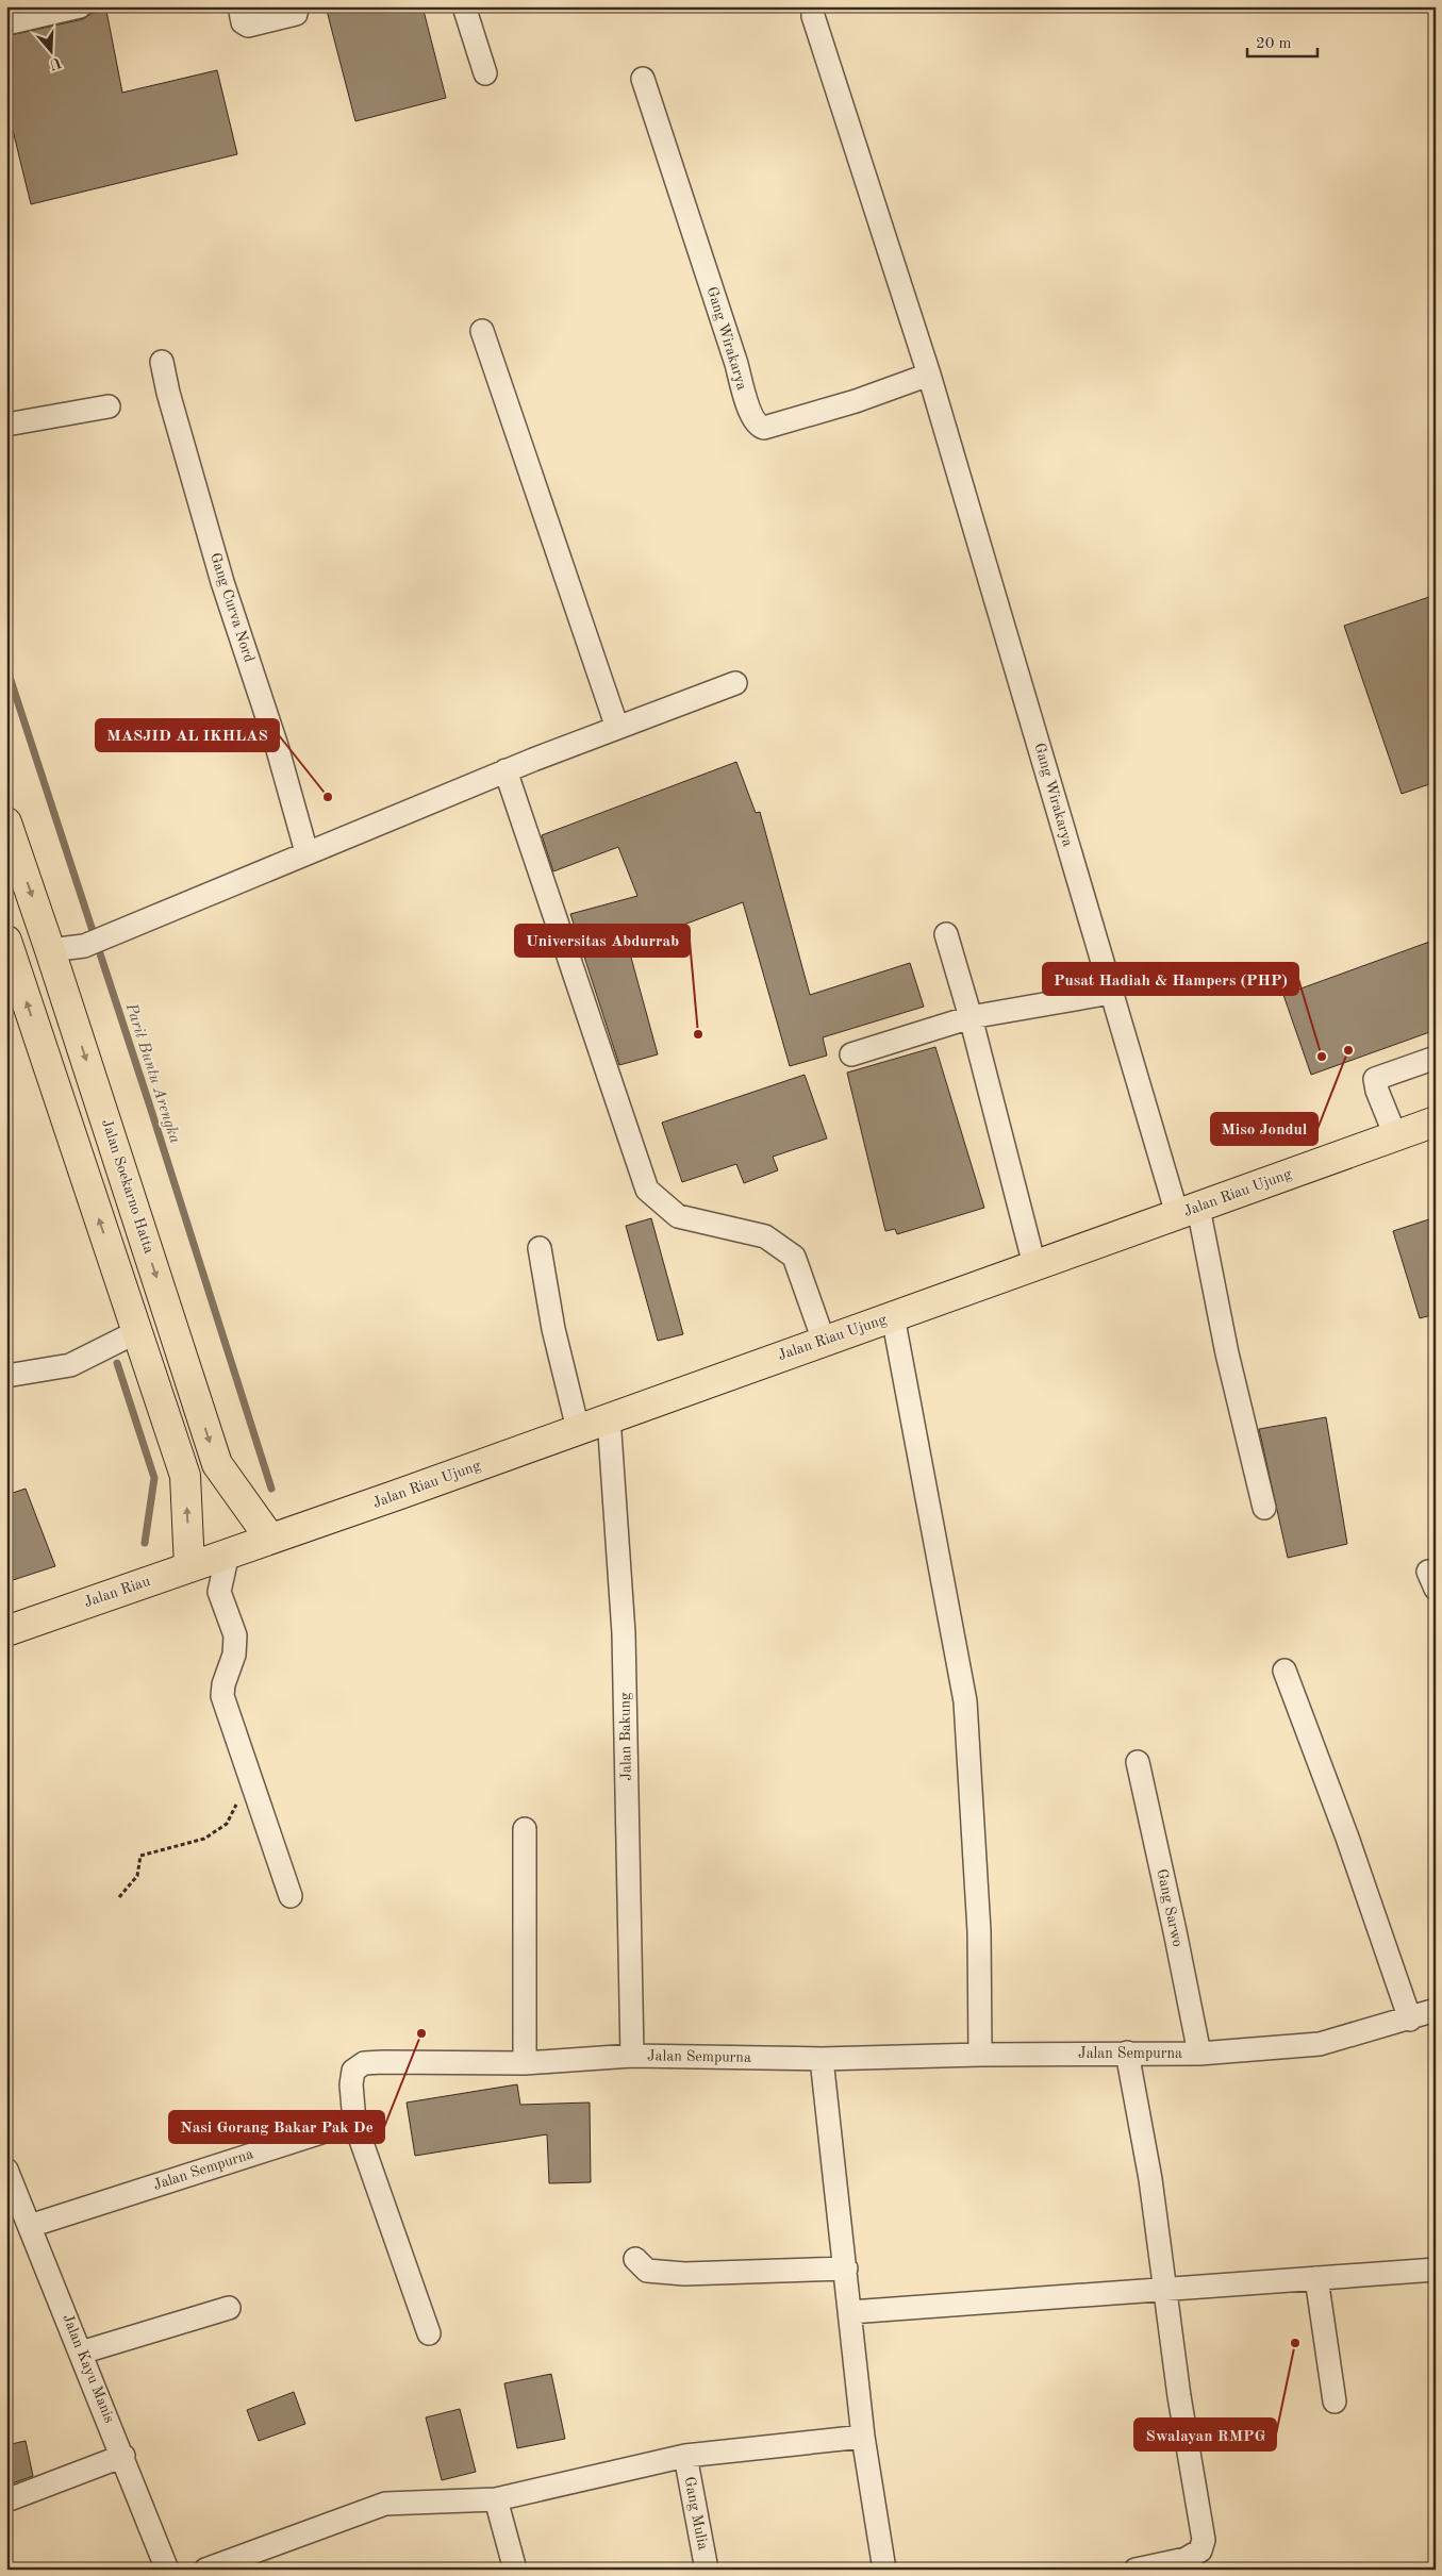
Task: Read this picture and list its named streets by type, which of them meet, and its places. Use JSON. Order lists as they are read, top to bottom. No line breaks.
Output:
{"streets":{"main road":["Jalan Soekarno Hatta","Jalan Riau Ujung","Jalan Riau"],"street":["Gang Wirakarya","Gang Curva Nord","Jalan Bakung","Gang Sarwo","Jalan Sempurna","Jalan Kayu Manis","Gang Mulia"]},"crossings":[["Gang Wirakarya","Jalan Riau Ujung"],["Jalan Soekarno Hatta","Jalan Riau Ujung"],["Jalan Riau Ujung","Jalan Riau"],["Jalan Riau Ujung","Jalan Bakung"],["Jalan Bakung","Jalan Sempurna"],["Gang Sarwo","Jalan Sempurna"],["Jalan Sempurna","Jalan Kayu Manis"]],"water":["Parit Buntu Arengka"],"places":["MASJID AL IKHLAS","Universitas Abdurrab","Miso Jondul","Pusat Hadiah & Hampers (PHP)","Nasi Gorang Bakar Pak De","Swalayan RMPG"],"scale_bar":"20 m","north":"bottom"}
